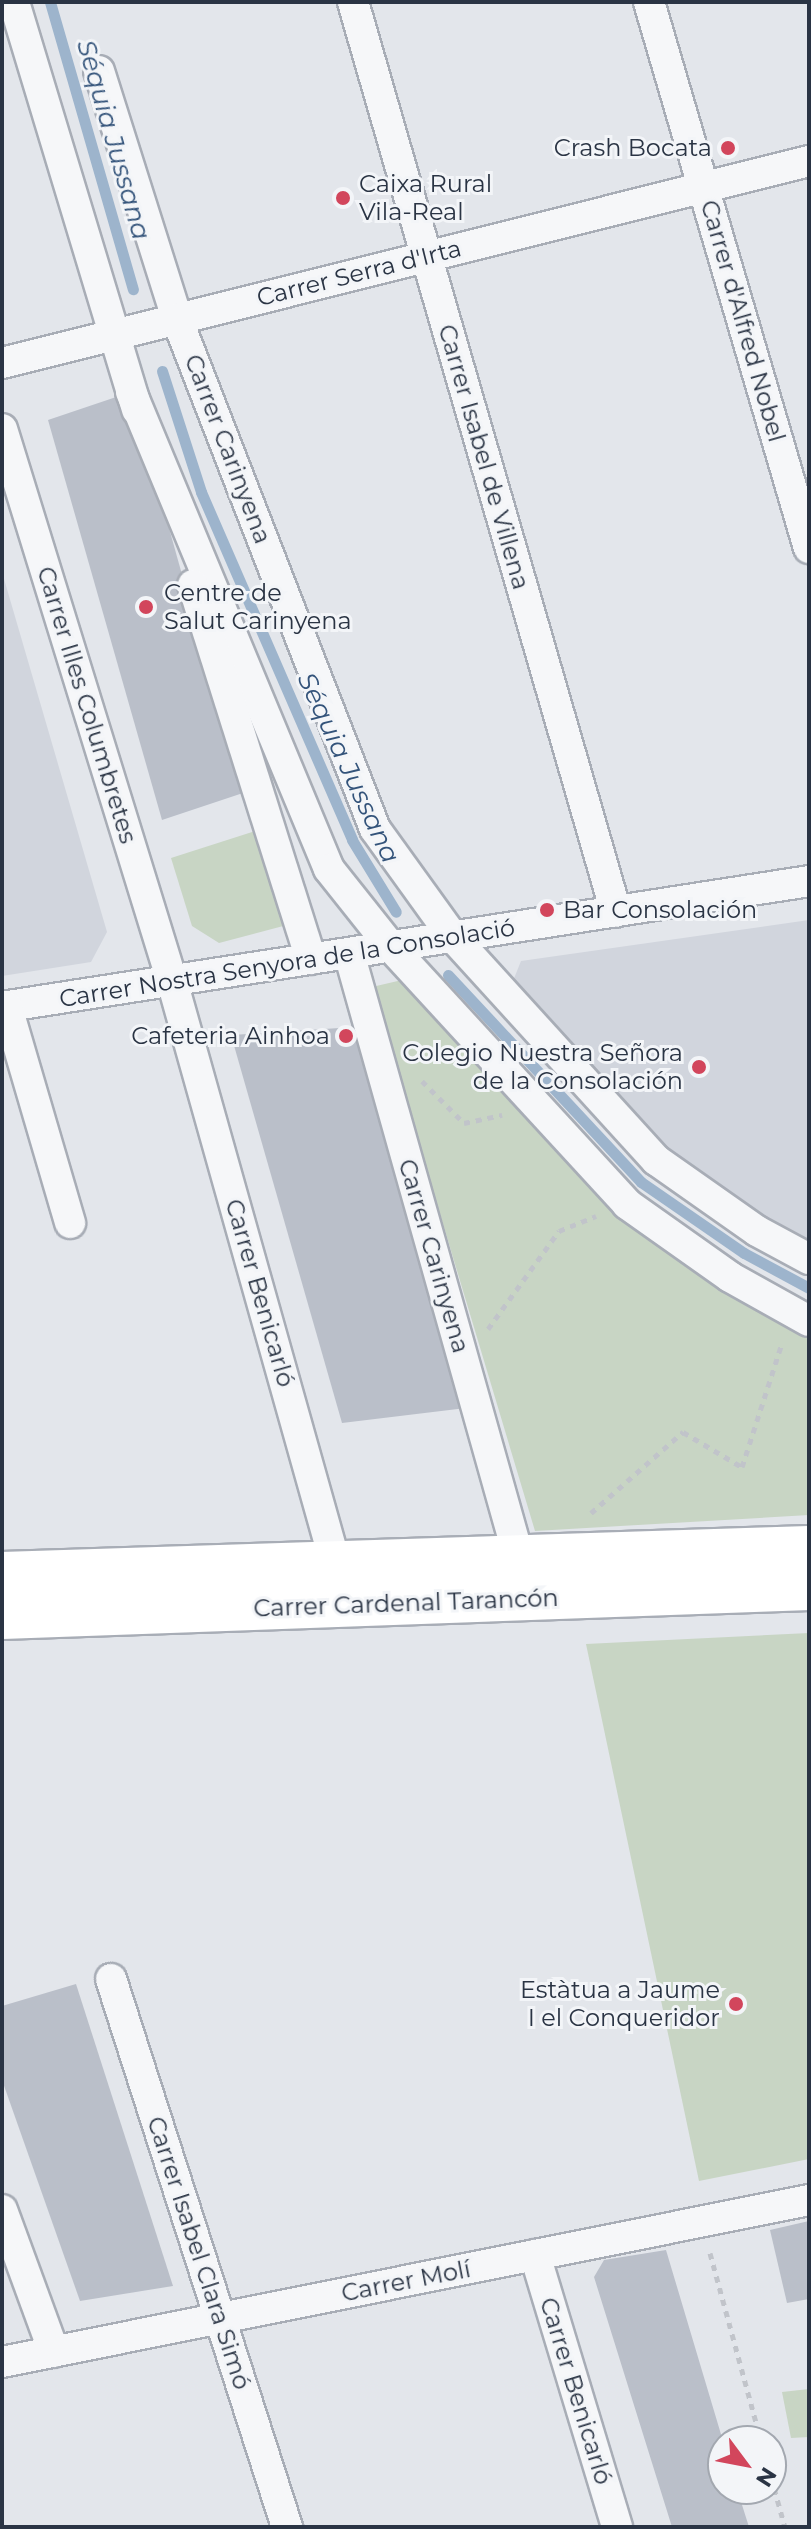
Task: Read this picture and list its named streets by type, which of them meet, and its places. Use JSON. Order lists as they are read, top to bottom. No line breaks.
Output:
{"streets":{"street":["Carrer Serra d'Irta","Carrer d'Alfred Nobel","Carrer Carinyena","Carrer Isabel de Villena","Carrer Illes Columbretes","Carrer Nostra Senyora de la Consolació","Carrer Benicarló","Carrer Cardenal Tarancón","Carrer Isabel Clara Simó","Carrer Molí"]},"crossings":[["Carrer Serra d'Irta","Carrer d'Alfred Nobel"],["Carrer Serra d'Irta","Carrer Carinyena"],["Carrer Serra d'Irta","Carrer Isabel de Villena"],["Carrer Carinyena","Carrer Nostra Senyora de la Consolació"],["Carrer Carinyena","Carrer Cardenal Tarancón"],["Carrer Isabel de Villena","Carrer Nostra Senyora de la Consolació"],["Carrer Illes Columbretes","Carrer Nostra Senyora de la Consolació"],["Carrer Illes Columbretes","Carrer Benicarló"],["Carrer Nostra Senyora de la Consolació","Carrer Benicarló"],["Carrer Benicarló","Carrer Cardenal Tarancón"],["Carrer Benicarló","Carrer Molí"],["Carrer Isabel Clara Simó","Carrer Molí"]],"water":["Séquia Jussana"],"places":["Crash Bocata","Caixa Rural Vila-Real","Centre de Salut Carinyena","Bar Consolación","Cafeteria Ainhoa","Colegio Nuestra Señora de la Consolación","Estàtua a Jaume I el Conqueridor"],"north":"bottom right"}
